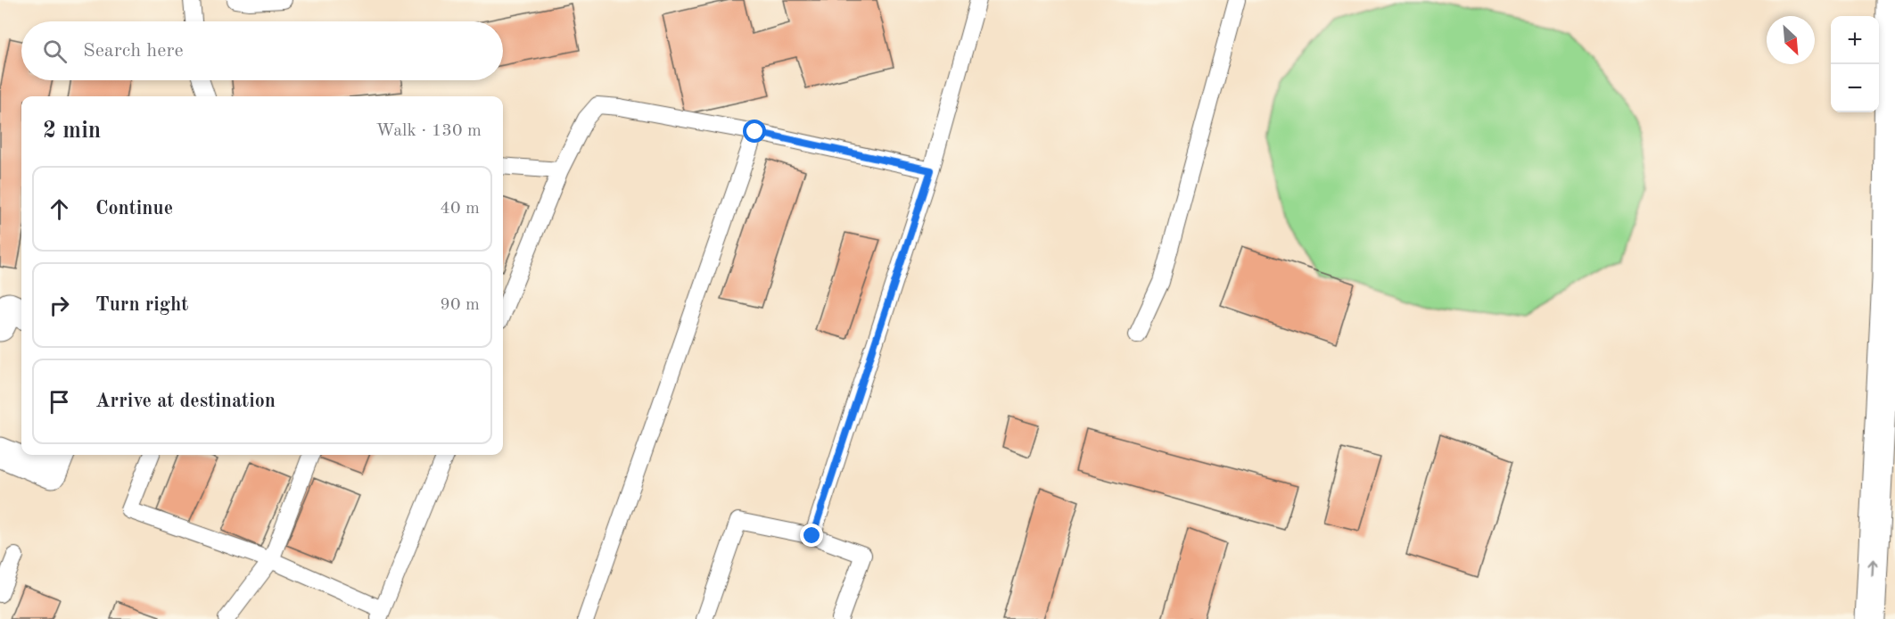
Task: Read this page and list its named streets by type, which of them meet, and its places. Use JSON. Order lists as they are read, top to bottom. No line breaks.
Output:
{"north":"bottom right","page":{"map_buttons":["+","−"],"search":"Search here","heading":["2 min","Walk · 130 m"],"list":[["Continue","40 m"],["Turn right","90 m"],"Arrive at destination"]}}
